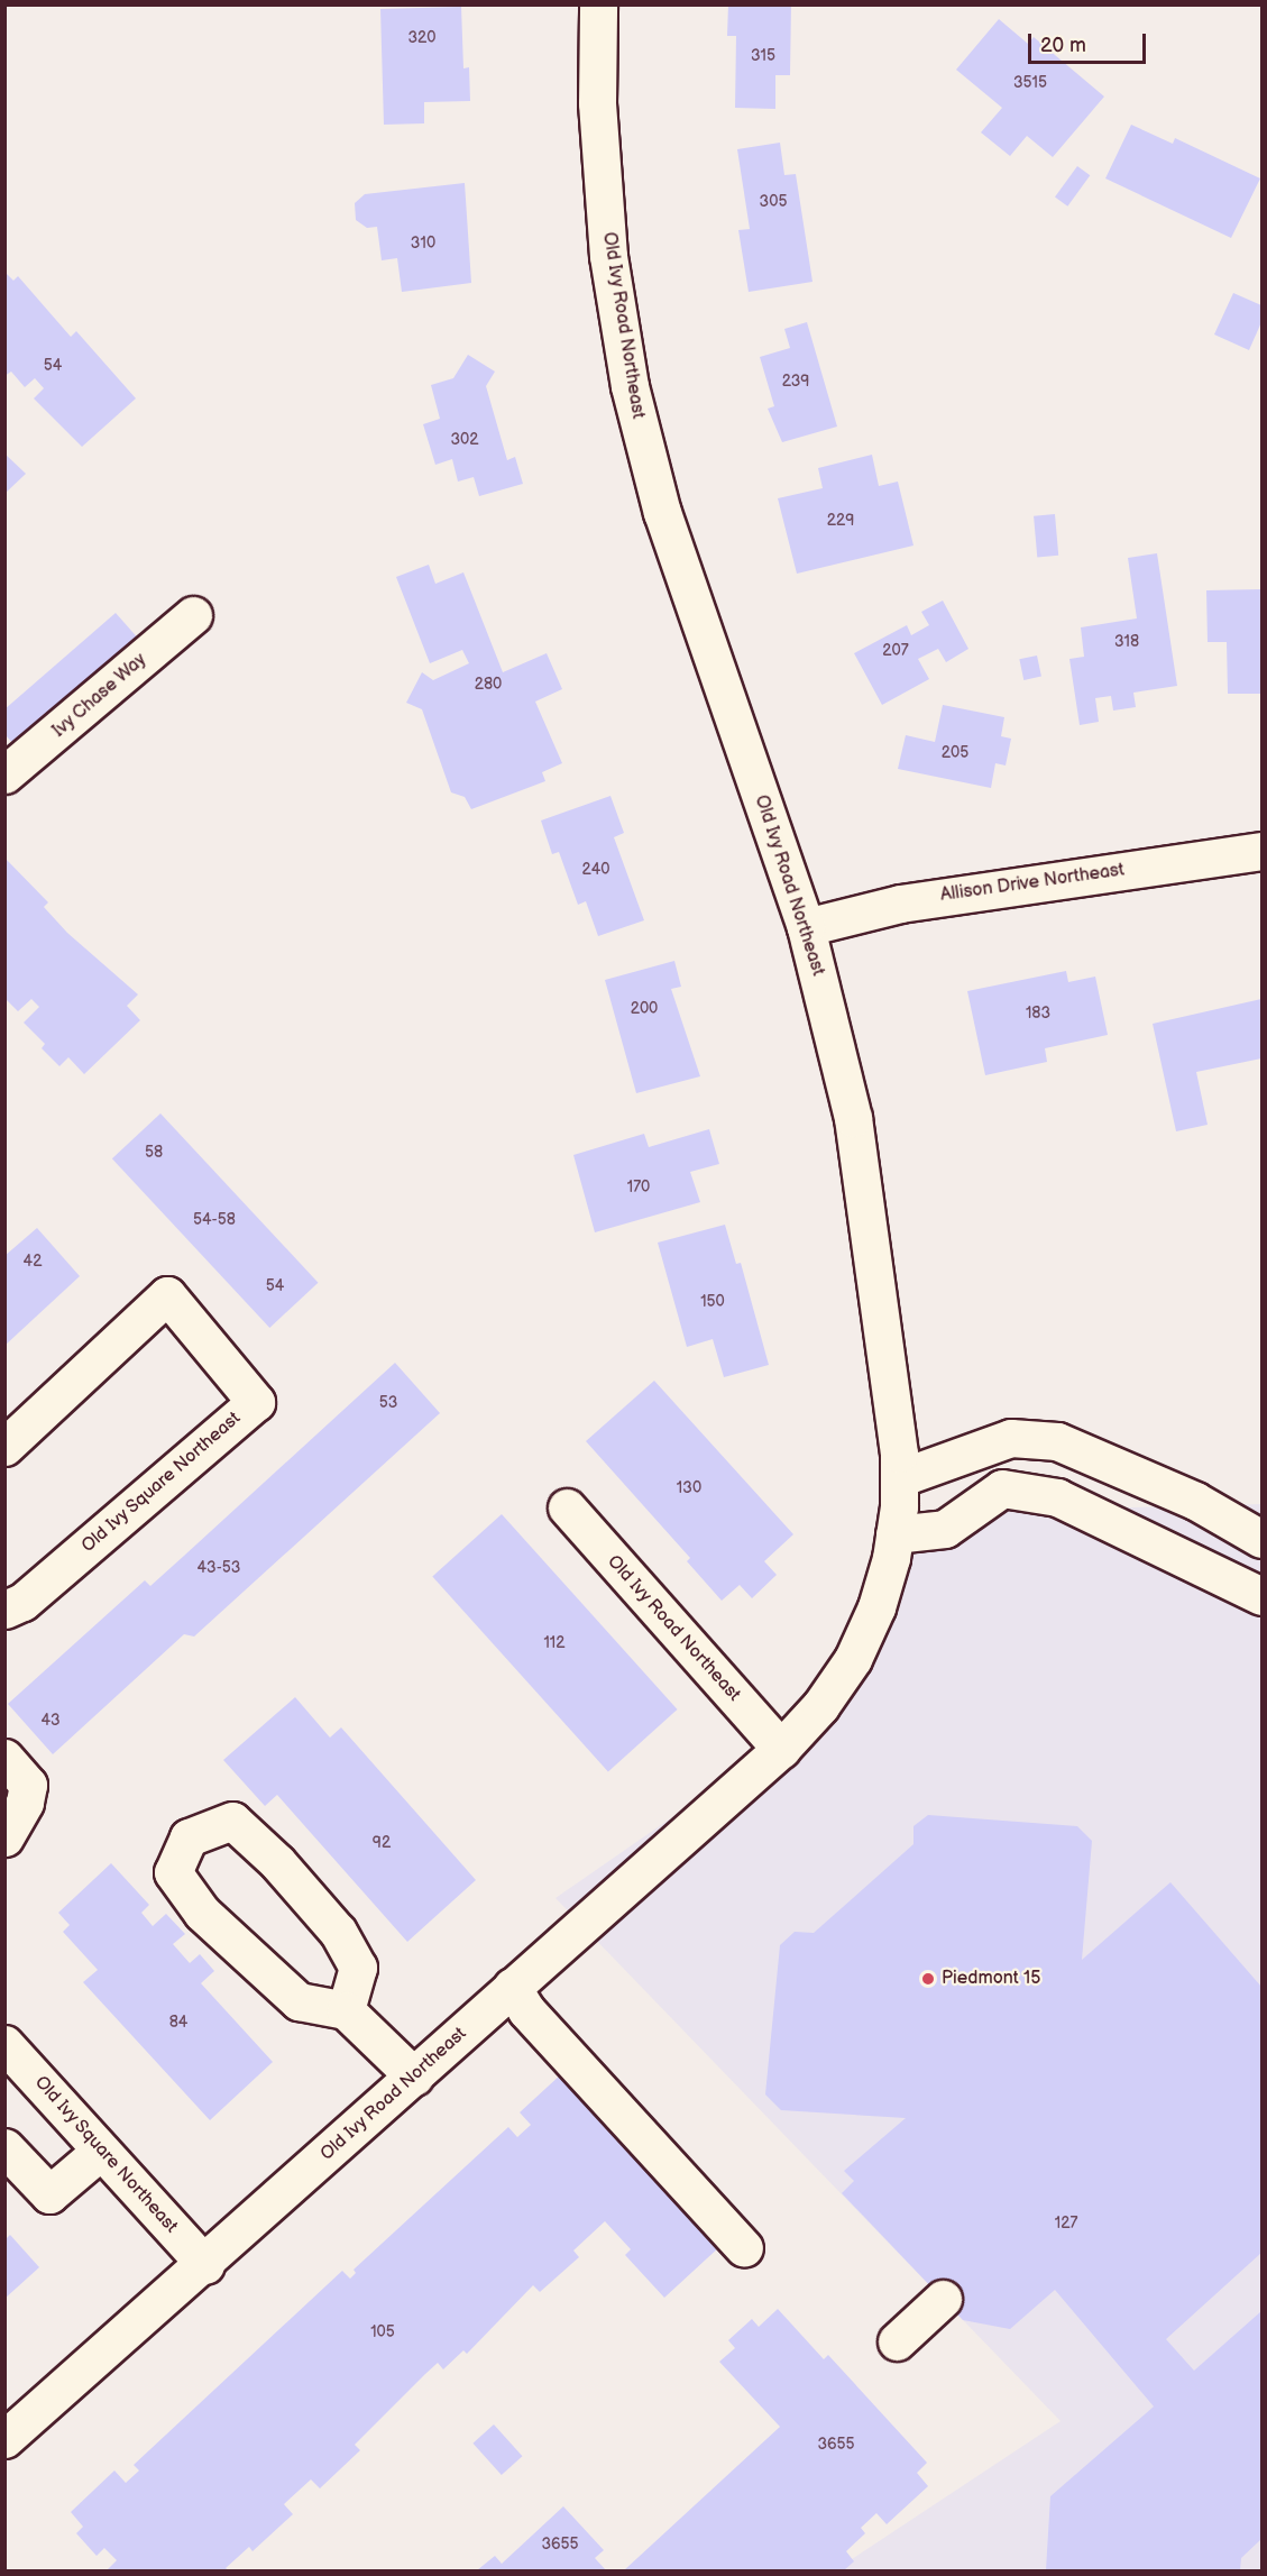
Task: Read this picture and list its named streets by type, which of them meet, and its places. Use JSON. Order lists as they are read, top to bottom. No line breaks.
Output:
{"streets":{"street":["Old Ivy Road Northeast","Ivy Chase Way","Allison Drive Northeast","Old Ivy Square Northeast"]},"crossings":[["Old Ivy Road Northeast","Allison Drive Northeast"],["Old Ivy Road Northeast","Old Ivy Square Northeast"]],"places":["Piedmont 15"],"house_numbers":["320","315","3515","305","310","54","239","302","229","318","207","280","205","240","200","183","58","170","54-58","42","54","150","53","130","43-53","112","43","92","84","127","105","3655","3655"],"scale_bar":"20 m"}
